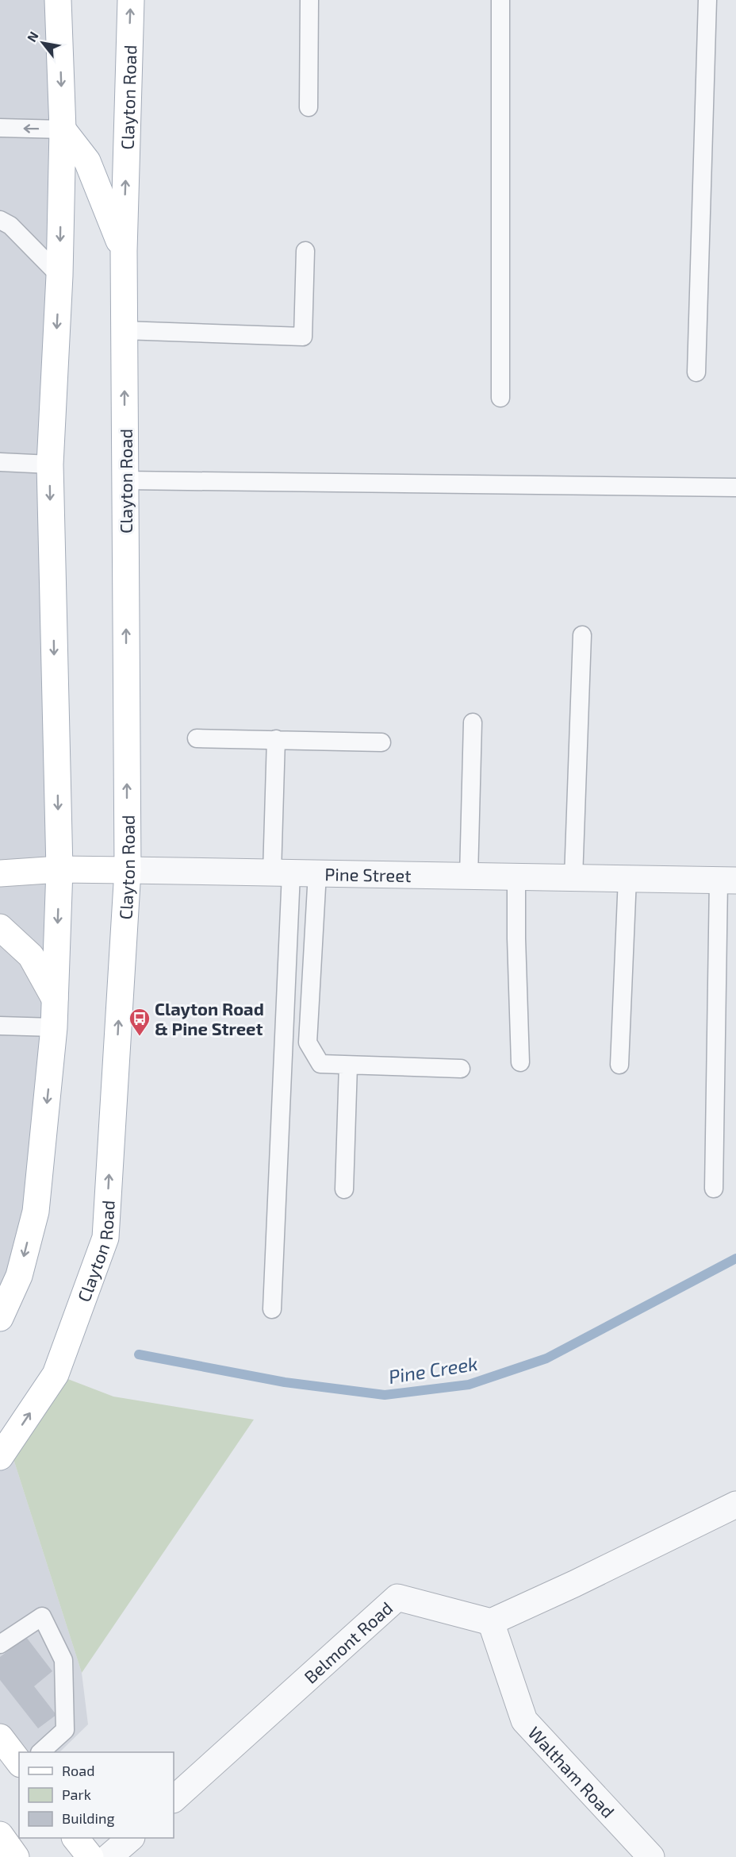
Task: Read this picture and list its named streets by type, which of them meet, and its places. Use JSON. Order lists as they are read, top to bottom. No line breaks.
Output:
{"streets":{"main road":["Clayton Road","Pine Street"],"street":["Belmont Road","Waltham Road"]},"crossings":[["Clayton Road","Pine Street"],["Belmont Road","Waltham Road"]],"water":["Pine Creek"],"places":{"bus stop":["Clayton Road & Pine Street"]},"legend":["Road","Park","Building"],"north":"top left"}
